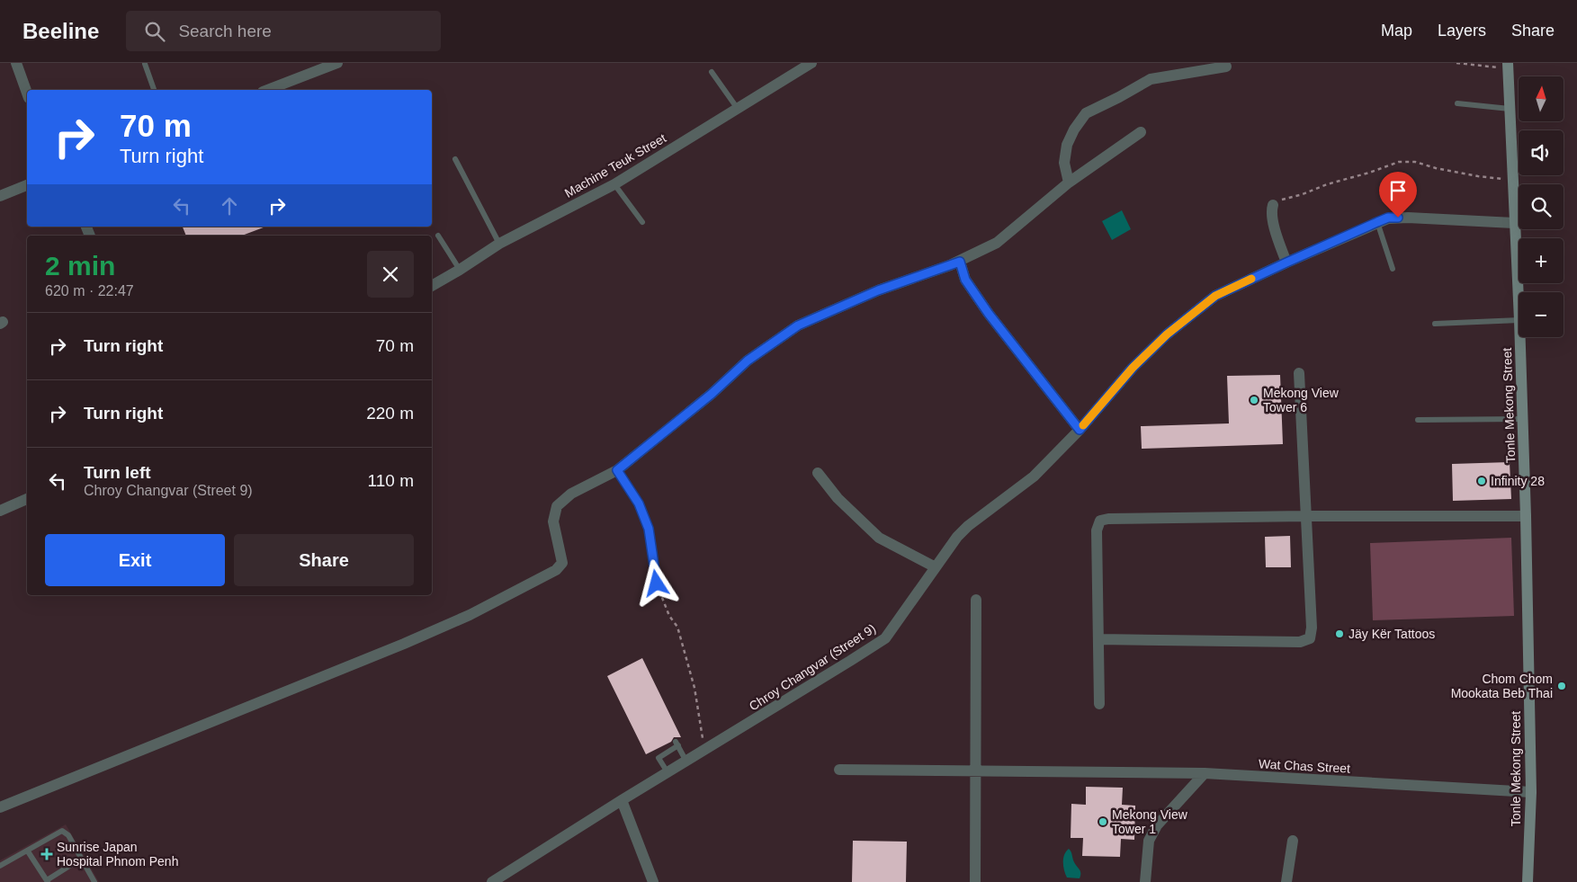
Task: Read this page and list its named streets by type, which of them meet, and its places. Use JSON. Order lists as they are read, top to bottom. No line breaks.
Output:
{"streets":{"street":["Machine Teuk Street","Tonle Mekong Street","Chroy Changvar (Street 9)","Wat Chas Street"]},"crossings":[["Tonle Mekong Street","Chroy Changvar (Street 9)"],["Tonle Mekong Street","Wat Chas Street"]],"places":{"other":["Mekong View Tower 6","Infinity 28","Jäy Kër Tattoos","Chom Chom Mookata Beb Thai","Mekong View Tower 1"],"health":["Sunrise Japan Hospital Phnom Penh"]},"north":"top","page":{"header":"Beeline","search":"Search here","nav":["Map","Layers","Share"],"map_buttons":["+","−"],"turn":["70 m","Turn right"],"heading":["2 min","620 m · 22:47"],"list":[{"name":"Turn right","value":"70 m"},{"name":"Turn right","value":"220 m"},{"name":"Turn left","note":"Chroy Changvar (Street 9)","value":"110 m"}],"buttons":["Exit","Share"]}}
